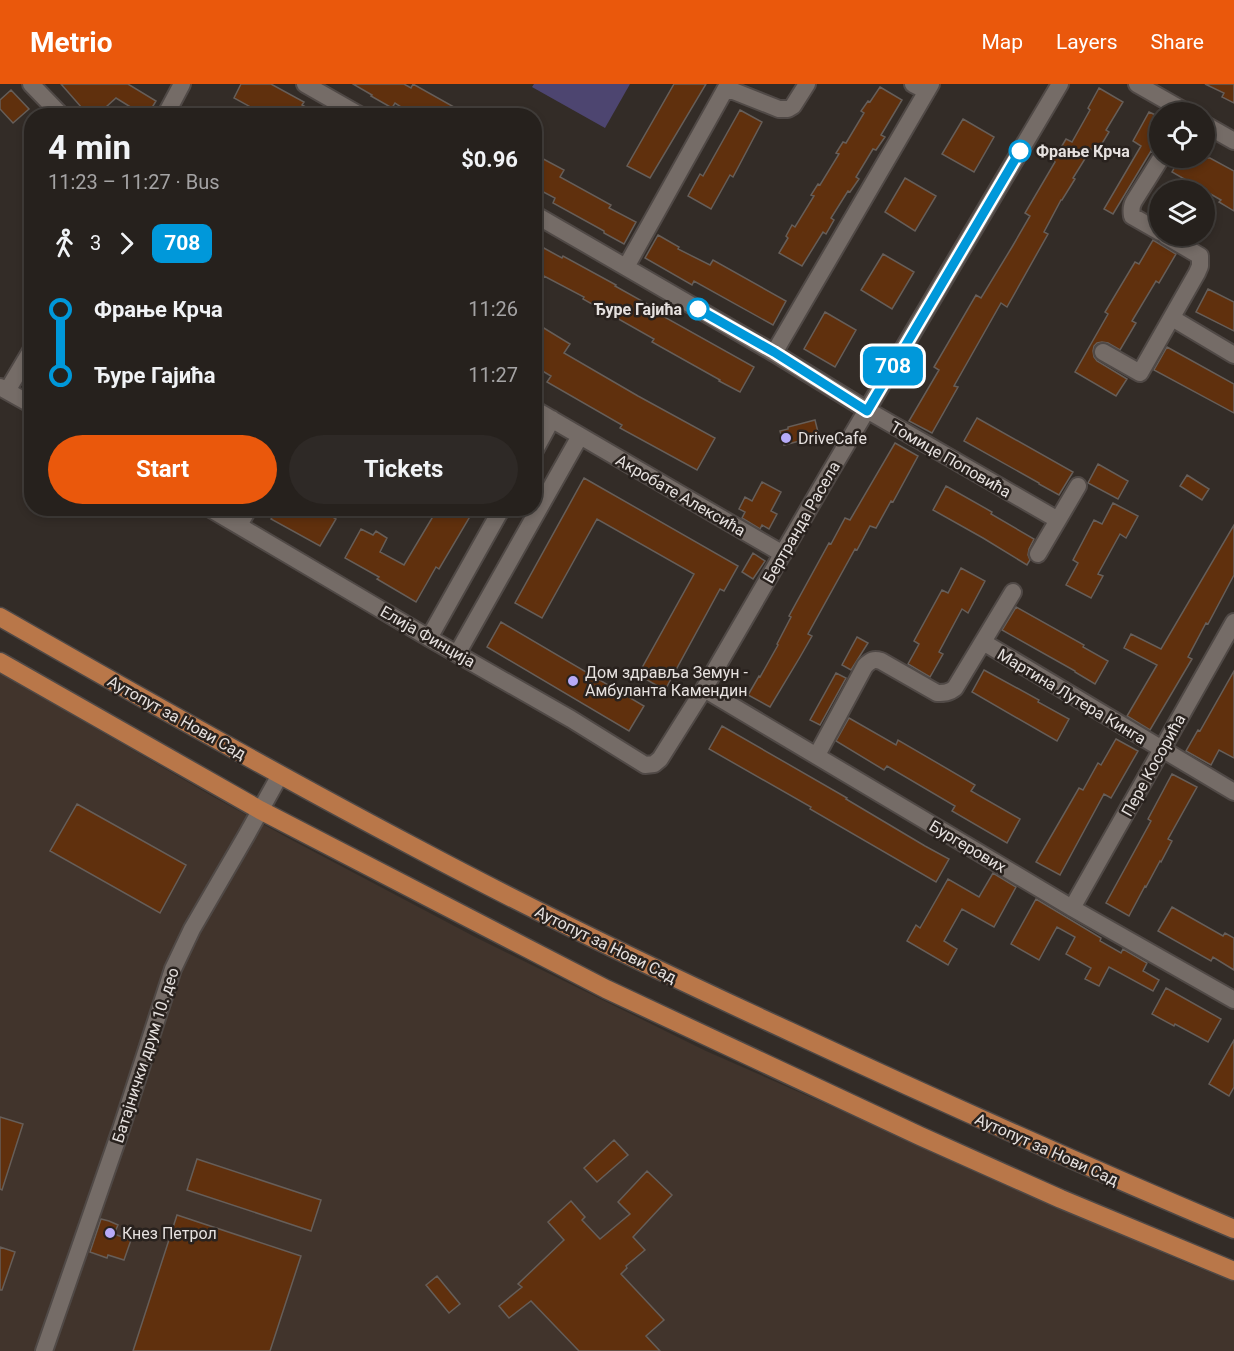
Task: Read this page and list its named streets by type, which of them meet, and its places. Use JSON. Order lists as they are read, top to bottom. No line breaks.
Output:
{"streets":{"main road":["Аутопут за Нови Сад"],"street":["Томице Поповића","Акробате Алексића","Бертранда Расела","Елија Финција","Мартина Лутера Кинга","Пере Косорића","Бургерових","Батајнички друм 10. део"]},"crossings":[["Томице Поповића","Бертранда Расела"],["Акробате Алексића","Бертранда Расела"],["Бертранда Расела","Елија Финција"],["Бертранда Расела","Бургерових"],["Мартина Лутера Кинга","Пере Косорића"],["Мартина Лутера Кинга","Бургерових"],["Аутопут за Нови Сад","Батајнички друм 10. део"],["Пере Косорића","Бургерових"]],"places":["Фрање Крча","Ђуре Гајића","DriveCafe","Дом здравља Земун - Амбуланта Камендин","Кнез Петрол"],"lines":["bus line 708"],"page":{"header":"Metrio","nav":["Map","Layers","Share"],"on_map":"708","heading":["4 min","11:23 – 11:27 · Bus","$0.96"],"legs":["3","708"],"list":[{"name":"Фрање Крча","value":"11:26"},{"name":"Ђуре Гајића","value":"11:27"}],"buttons":["Start","Tickets"]}}
